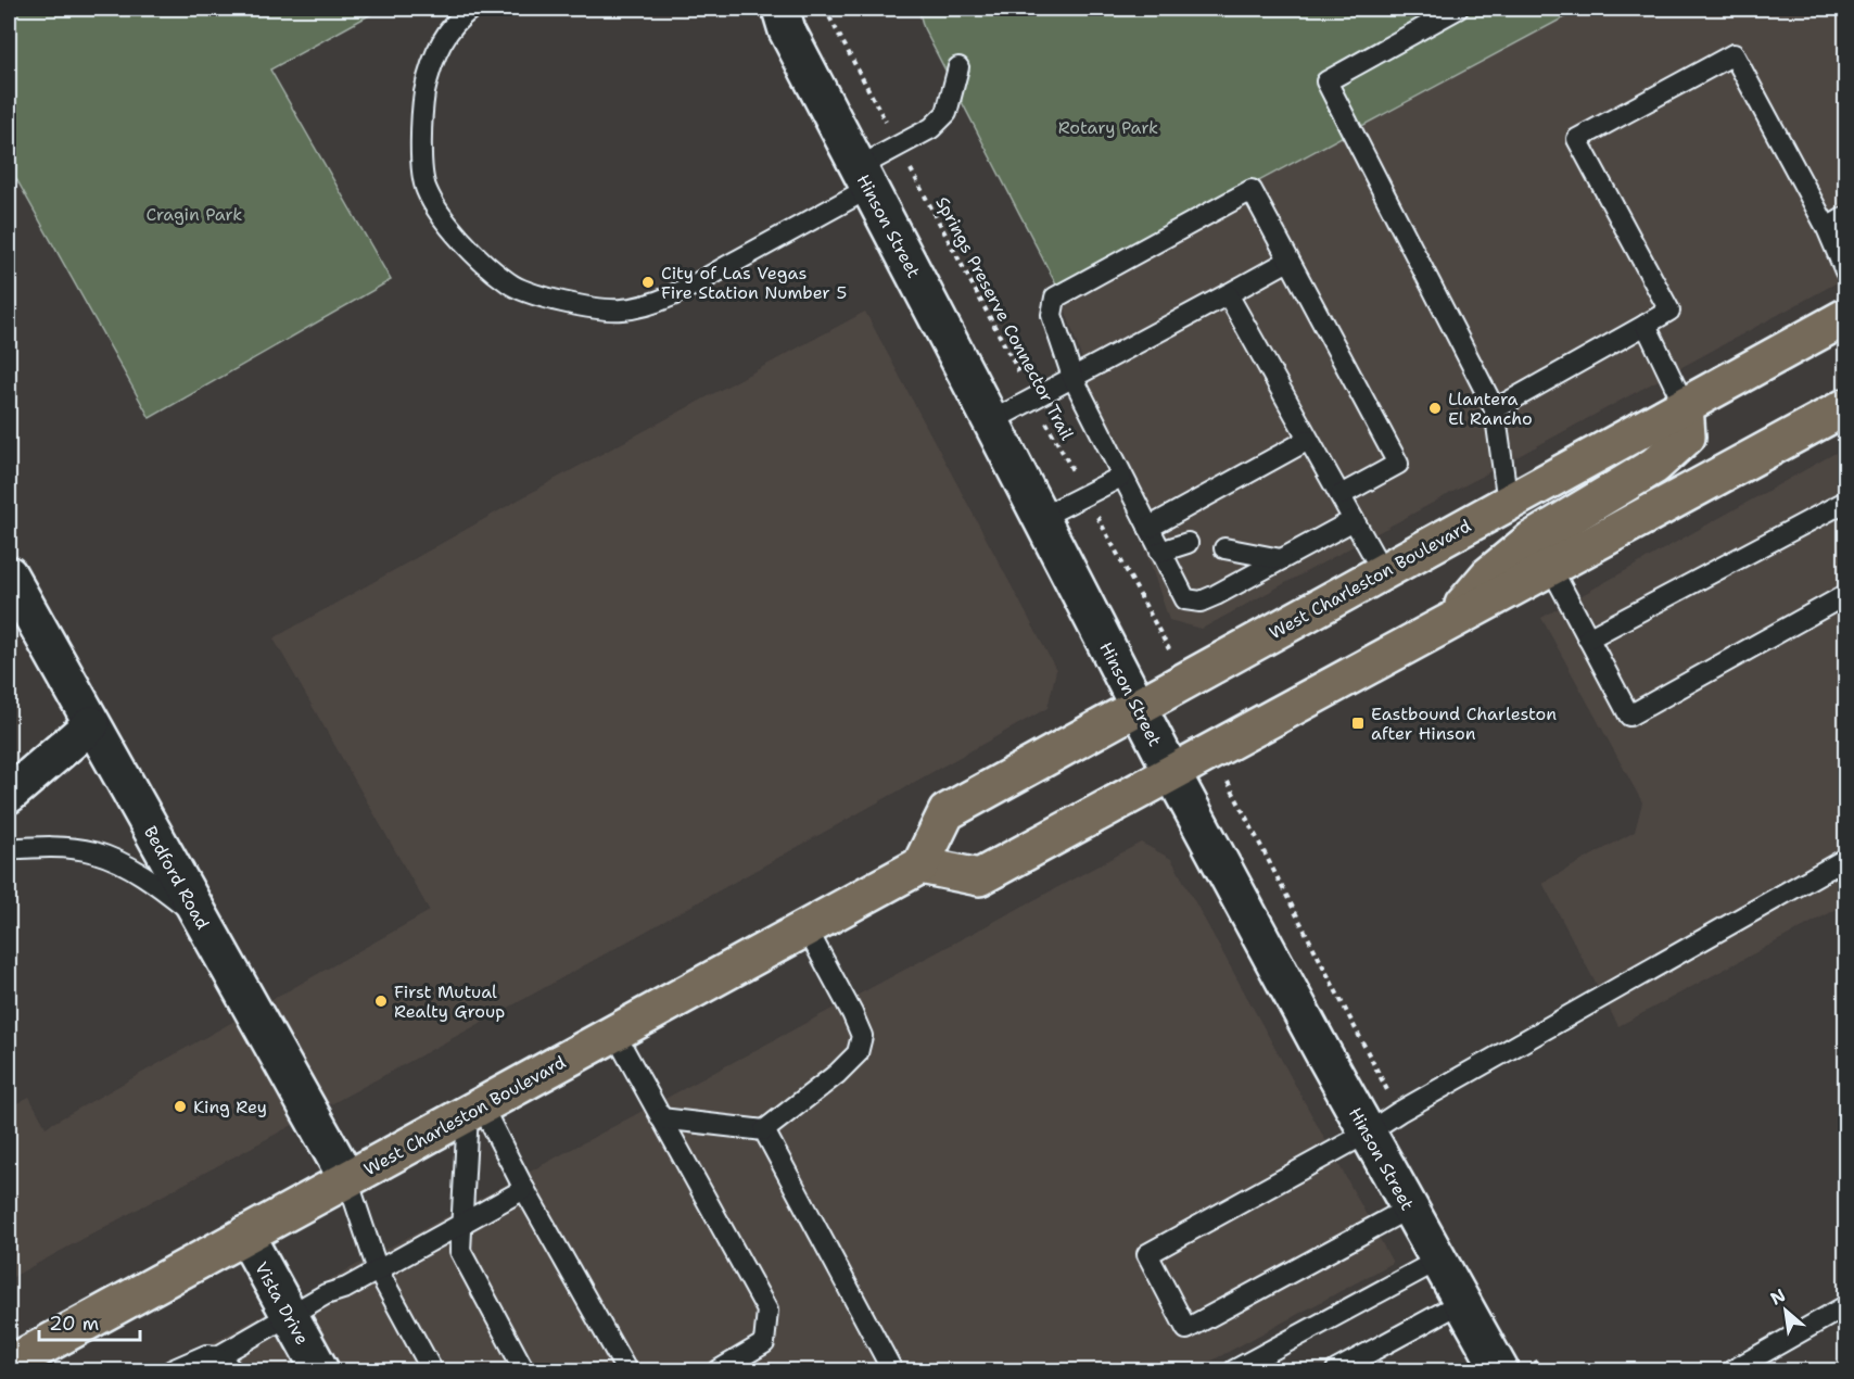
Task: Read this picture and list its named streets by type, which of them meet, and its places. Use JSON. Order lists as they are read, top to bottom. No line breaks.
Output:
{"streets":{"main road":["West Charleston Boulevard"],"street":["Hinson Street","Bedford Road","Vista Drive"],"path":["Springs Preserve Connector Trail"]},"crossings":[["Hinson Street","West Charleston Boulevard"],["West Charleston Boulevard","Bedford Road"],["West Charleston Boulevard","Vista Drive"]],"parks":["Rotary Park","Cragin Park"],"places":{"other":["City of Las Vegas Fire Station Number 5","Llantera El Rancho","First Mutual Realty Group","King Rey"],"transit":["Eastbound Charleston after Hinson"]},"scale_bar":"20 m","north":"top left"}
